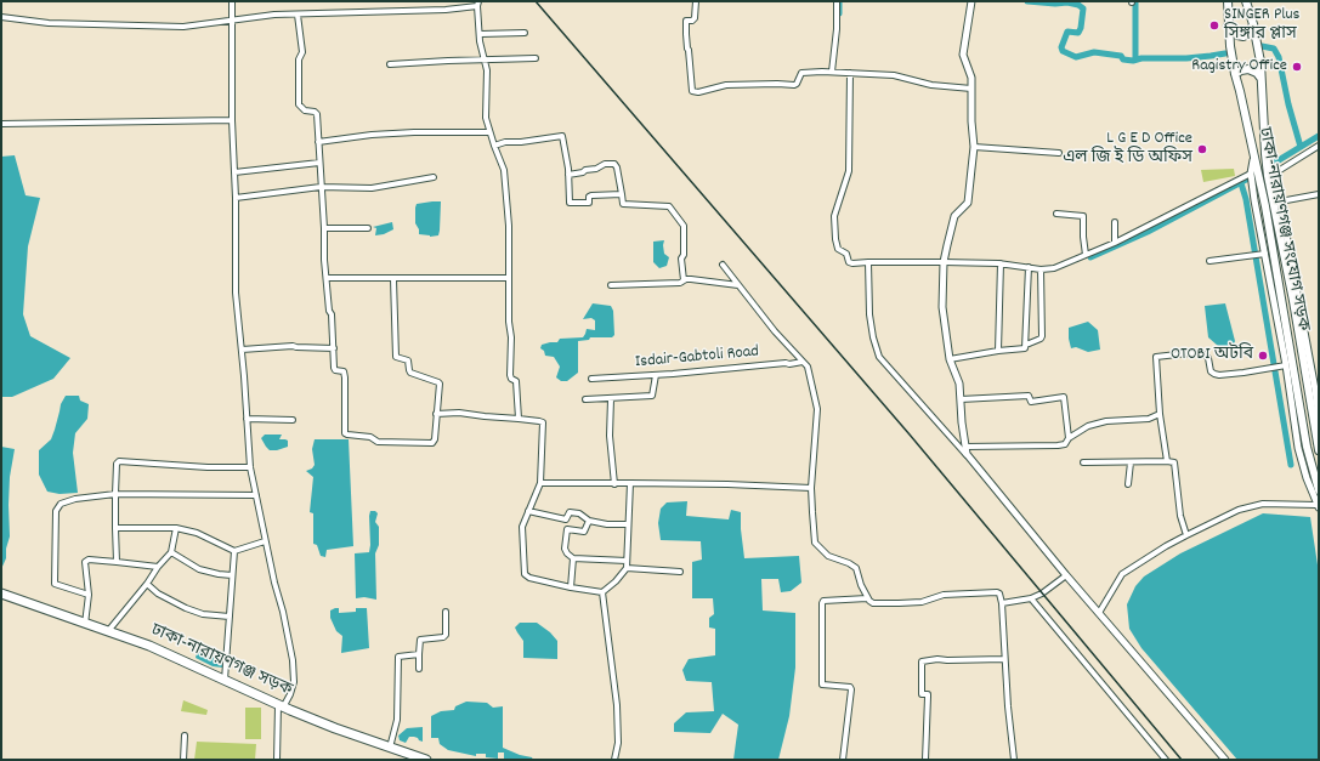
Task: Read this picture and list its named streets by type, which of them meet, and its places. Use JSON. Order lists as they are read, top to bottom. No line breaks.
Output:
{"streets":{"highway":["ঢাকা-নারায়ণগঞ্জ সড়ক"],"main road":["ঢাকা-নারায়ণগঞ্জ সংযোগ সড়ক"],"street":["Isdair-Gabtoli Road"]},"places":["SINGER Plus সিঙ্গার প্লাস","Ragistry Office","L G E D Office এল জি ই ডি অফিস","OTOBI অটবি"]}
